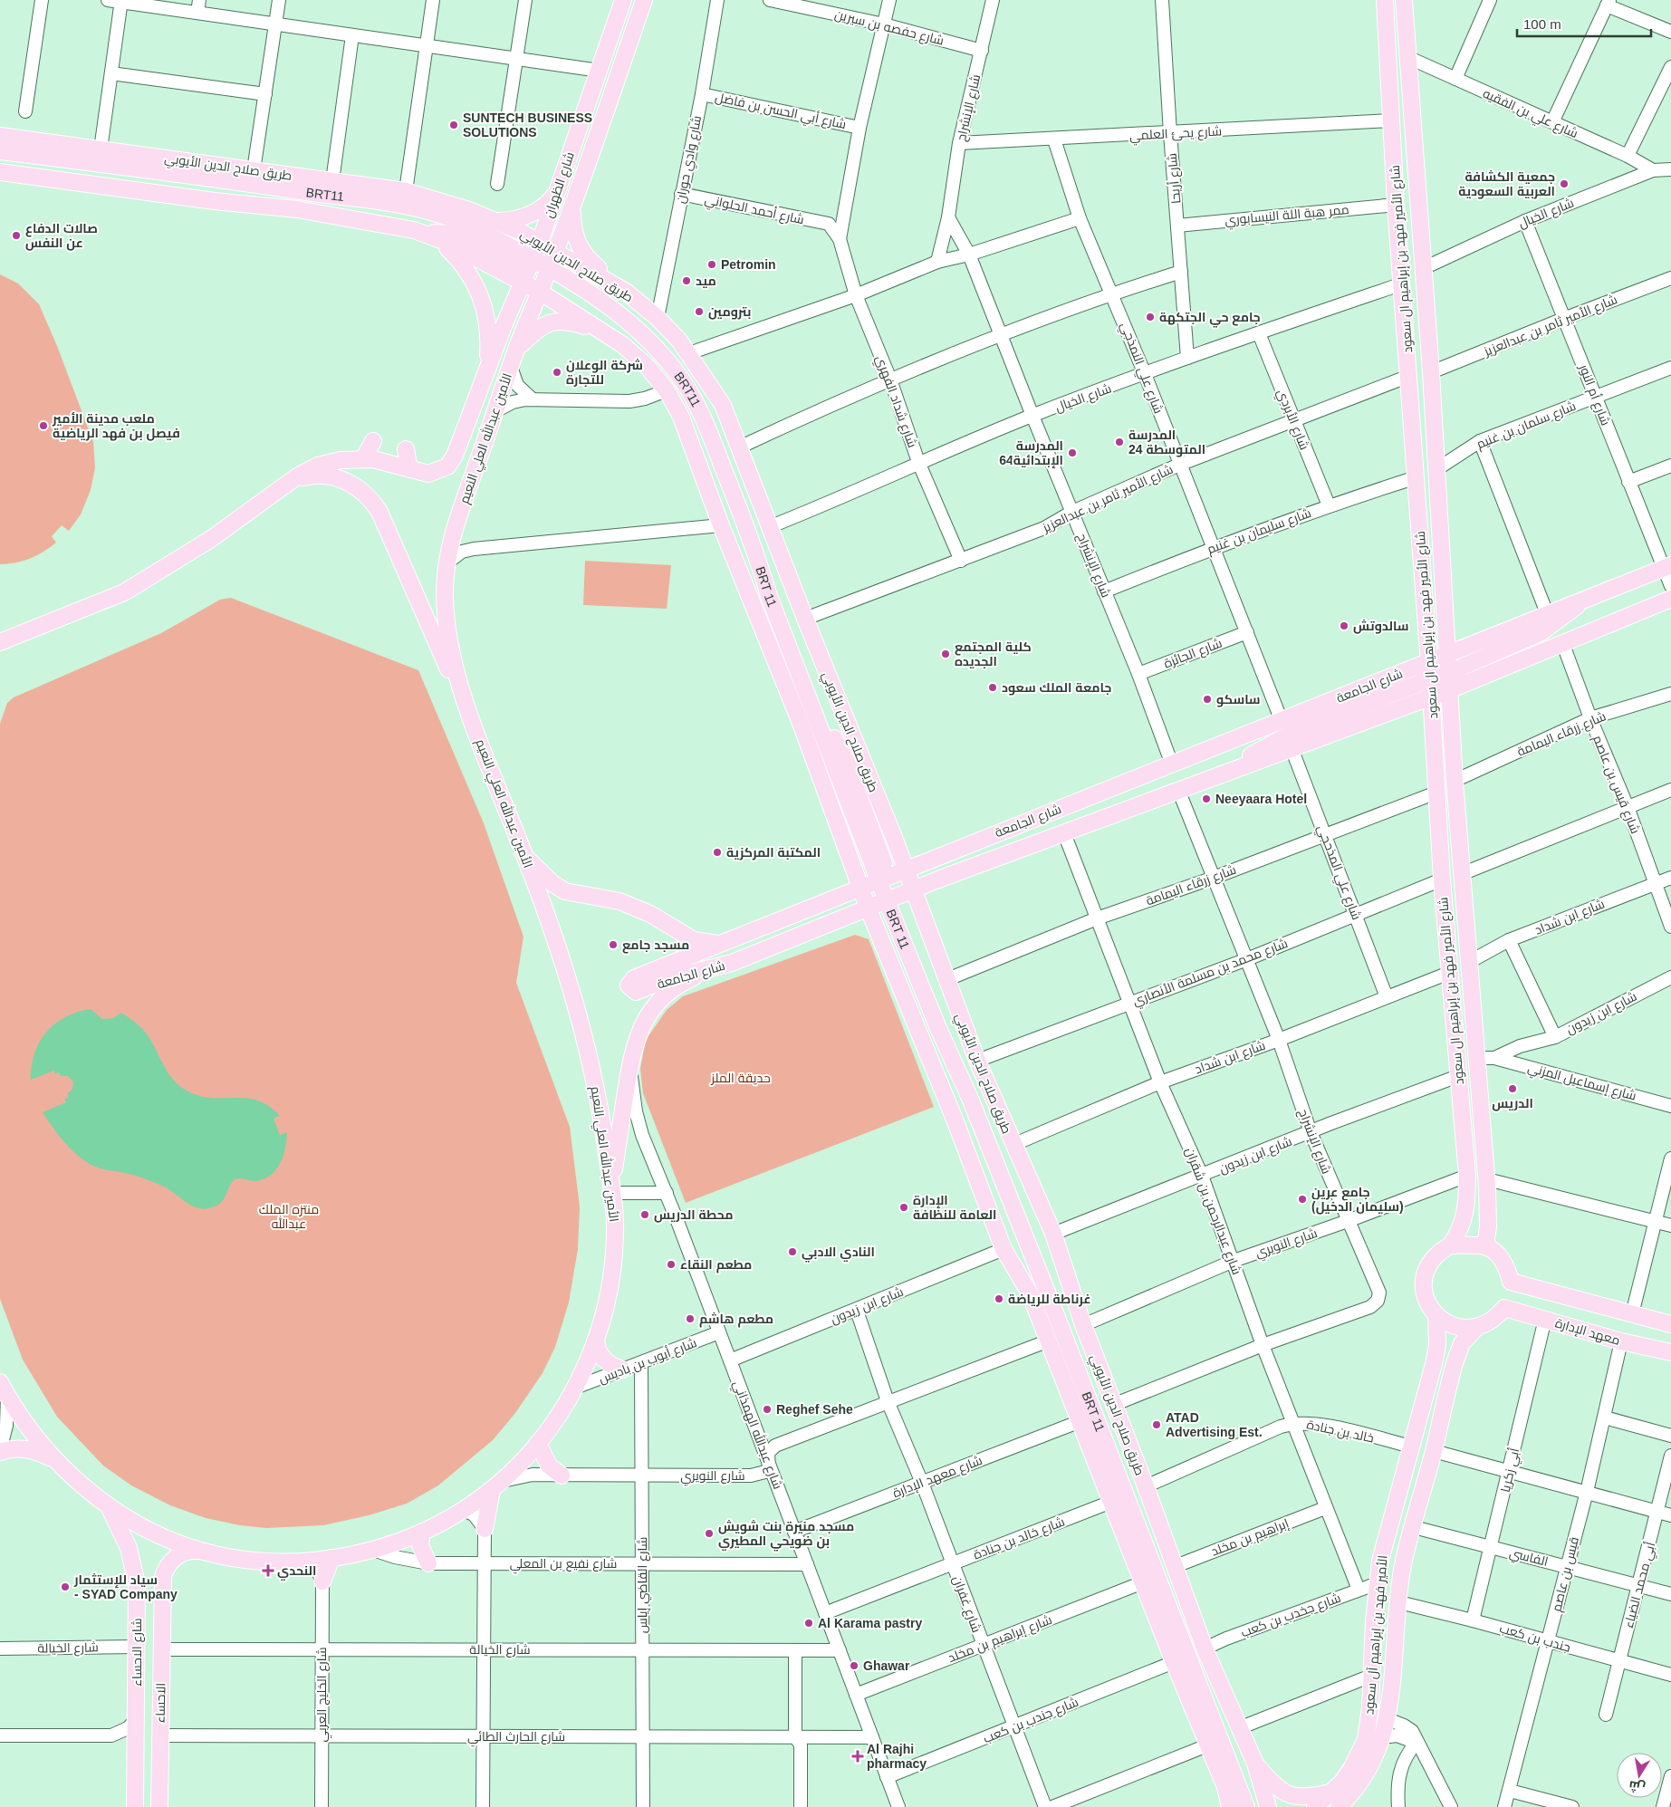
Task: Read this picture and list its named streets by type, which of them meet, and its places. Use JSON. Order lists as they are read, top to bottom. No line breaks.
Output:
{"streets":{"main road":["طريق صلاح الدين الأيوبي","شارع الظهران","BRT11","شارع الأمير فهد بن إبراهيم ال سعود","الأمين عبدالله العلي النعيم","BRT 11","شارع الجامعة","معهد الإدارة","الأمير فهد بن إبراهيم آل سعود","شارع الاحساء","الاحساء"],"street":["شارع حفصه بن سيرين","شارع الإنشراح","شارع أبي الحسن بن فاضل","شارع علي بن الفقيه","شارع يحئ العلمي","شارع وادي حوران","شارع أريحا","شارع أحمد الحلواني","شارع الخيال","ممر هبة اللة النيسابوري","شارع الأمير ثامر بن عبدالعزيز","شارع علي النمذجي","شارع أم النور","شارع شداد الفهري","شارع الأبردي","شارع سلمان بن غنيم","شارع سليمان بن غنيم","شارع الجائزة","شارع زرقاء اليمامة","شارع قيس بن عاصم","شارع علي المذحجي","شارع ابن شداد","شارع محمد بن مسلمة الأنصاري","شارع ابن زيدون","شارع إسماعيل المزني","شارع عبدالرحمن بن شقران","شارع النويري","شارع أيوب بن باديس","خالد بن جنادة","شارع عبدالله الهمذاني","أبي زكريا","شارع معهد الإدارة","إبراهيم بن مخلد","شارع خالد بن جنادة","الفاسي","شارع نفيع بن المعلي","قيس بن عاصم","شارع القاضي إياس","أبي محمد الضياء","شارع غفران","شارع جخدب بن كعب","جندب بن كعب","شارع إبراهيم بن مخلد","شارع الخيالة","شارع الخليج العربي","شارع جندب بن كعب","شارع الحارث الطائي"]},"crossings":[["شارع حفصه بن سيرين","شارع الإنشراح"],["شارع حفصه بن سيرين","شارع شداد الفهري"],["شارع الإنشراح","شارع يحئ العلمي"],["شارع الإنشراح","طريق صلاح الدين الأيوبي"],["شارع الإنشراح","شارع الخيال"],["شارع الإنشراح","شارع الأمير ثامر بن عبدالعزيز"],["شارع الإنشراح","شارع سليمان بن غنيم"],["شارع الإنشراح","شارع الجائزة"],["شارع الإنشراح","شارع الجامعة"],["شارع الإنشراح","شارع زرقاء اليمامة"],["شارع الإنشراح","شارع ابن شداد"],["شارع الإنشراح","شارع محمد بن مسلمة الأنصاري"],["شارع الإنشراح","شارع ابن زيدون"],["شارع الإنشراح","شارع عبدالرحمن بن شقران"],["شارع الإنشراح","شارع النويري"],["شارع أبي الحسن بن فاضل","شارع وادي حوران"],["شارع أبي الحسن بن فاضل","شارع شداد الفهري"],["شارع علي بن الفقيه","شارع الخيال"],["شارع علي بن الفقيه","شارع الأمير فهد بن إبراهيم ال سعود"],["شارع يحئ العلمي","شارع أريحا"],["شارع يحئ العلمي","شارع الأمير فهد بن إبراهيم ال سعود"],["شارع يحئ العلمي","شارع علي النمذجي"],["شارع وادي حوران","طريق صلاح الدين الأيوبي"],["شارع وادي حوران","شارع أحمد الحلواني"],["طريق صلاح الدين الأيوبي","شارع الظهران"],["طريق صلاح الدين الأيوبي","شارع الخيال"],["طريق صلاح الدين الأيوبي","شارع الأمير ثامر بن عبدالعزيز"],["طريق صلاح الدين الأيوبي","شارع الجامعة"],["طريق صلاح الدين الأيوبي","شارع زرقاء اليمامة"],["طريق صلاح الدين الأيوبي","شارع ابن شداد"],["طريق صلاح الدين الأيوبي","شارع محمد بن مسلمة الأنصاري"],["طريق صلاح الدين الأيوبي","شارع ابن زيدون"],["طريق صلاح الدين الأيوبي","شارع النويري"],["طريق صلاح الدين الأيوبي","خالد بن جنادة"],["طريق صلاح الدين الأيوبي","إبراهيم بن مخلد"],["طريق صلاح الدين الأيوبي","شارع جخدب بن كعب"],["شارع أريحا","شارع الخيال"],["شارع أريحا","ممر هبة اللة النيسابوري"],["شارع الظهران","BRT11"],["شارع الظهران","الأمين عبدالله العلي النعيم"],["BRT11","الأمين عبدالله العلي النعيم"],["BRT11","BRT 11"],["شارع أحمد الحلواني","شارع شداد الفهري"],["شارع الخيال","شارع الأمير فهد بن إبراهيم ال سعود"],["شارع الخيال","شارع علي النمذجي"],["شارع الخيال","شارع أم النور"],["شارع الخيال","شارع شداد الفهري"],["شارع الخيال","شارع الأبردي"],["ممر هبة اللة النيسابوري","شارع الأمير فهد بن إبراهيم ال سعود"],["شارع الأمير فهد بن إبراهيم ال سعود","شارع الأمير ثامر بن عبدالعزيز"],["شارع الأمير فهد بن إبراهيم ال سعود","شارع سلمان بن غنيم"],["شارع الأمير فهد بن إبراهيم ال سعود","شارع سليمان بن غنيم"],["شارع الأمير فهد بن إبراهيم ال سعود","شارع الجامعة"],["شارع الأمير فهد بن إبراهيم ال سعود","شارع زرقاء اليمامة"],["شارع الأمير فهد بن إبراهيم ال سعود","شارع ابن شداد"],["شارع الأمير فهد بن إبراهيم ال سعود","شارع محمد بن مسلمة الأنصاري"],["شارع الأمير فهد بن إبراهيم ال سعود","شارع ابن زيدون"],["شارع الأمير فهد بن إبراهيم ال سعود","شارع إسماعيل المزني"],["شارع الأمير فهد بن إبراهيم ال سعود","شارع النويري"],["شارع الأمير فهد بن إبراهيم ال سعود","الأمير فهد بن إبراهيم آل سعود"],["شارع الأمير ثامر بن عبدالعزيز","شارع علي النمذجي"],["شارع الأمير ثامر بن عبدالعزيز","شارع أم النور"],["شارع الأمير ثامر بن عبدالعزيز","شارع شداد الفهري"],["شارع الأمير ثامر بن عبدالعزيز","شارع الأبردي"],["شارع علي النمذجي","شارع سليمان بن غنيم"],["شارع علي النمذجي","شارع الجائزة"],["شارع علي النمذجي","شارع الجامعة"],["شارع أم النور","شارع سلمان بن غنيم"],["شارع أم النور","شارع الجامعة"],["شارع الأبردي","شارع سليمان بن غنيم"],["الأمين عبدالله العلي النعيم","شارع النويري"],["الأمين عبدالله العلي النعيم","شارع أيوب بن باديس"],["الأمين عبدالله العلي النعيم","شارع نفيع بن المعلي"],["الأمين عبدالله العلي النعيم","شارع الاحساء"],["الأمين عبدالله العلي النعيم","الاحساء"],["BRT 11","شارع الجامعة"],["شارع الجامعة","شارع قيس بن عاصم"],["شارع الجامعة","شارع علي المذحجي"],["شارع الجامعة","شارع عبدالرحمن بن شقران"],["شارع زرقاء اليمامة","شارع قيس بن عاصم"],["شارع زرقاء اليمامة","شارع علي المذحجي"],["شارع زرقاء اليمامة","شارع عبدالرحمن بن شقران"],["شارع قيس بن عاصم","شارع ابن شداد"],["شارع علي المذحجي","شارع ابن شداد"],["شارع علي المذحجي","شارع محمد بن مسلمة الأنصاري"],["شارع ابن شداد","شارع عبدالرحمن بن شقران"],["شارع محمد بن مسلمة الأنصاري","شارع عبدالرحمن بن شقران"],["شارع ابن زيدون","شارع إسماعيل المزني"],["شارع ابن زيدون","شارع عبدالرحمن بن شقران"],["شارع ابن زيدون","شارع عبدالله الهمذاني"],["شارع ابن زيدون","شارع غفران"],["شارع عبدالرحمن بن شقران","شارع النويري"],["شارع عبدالرحمن بن شقران","خالد بن جنادة"],["شارع عبدالرحمن بن شقران","إبراهيم بن مخلد"],["شارع عبدالرحمن بن شقران","شارع جخدب بن كعب"],["شارع النويري","شارع عبدالله الهمذاني"],["شارع النويري","شارع القاضي إياس"],["شارع النويري","شارع غفران"],["معهد الإدارة","أبي زكريا"],["معهد الإدارة","قيس بن عاصم"],["معهد الإدارة","الأمير فهد بن إبراهيم آل سعود"],["شارع أيوب بن باديس","شارع عبدالله الهمذاني"],["شارع أيوب بن باديس","شارع القاضي إياس"],["خالد بن جنادة","الأمير فهد بن إبراهيم آل سعود"],["شارع عبدالله الهمذاني","شارع معهد الإدارة"],["شارع عبدالله الهمذاني","شارع خالد بن جنادة"],["شارع عبدالله الهمذاني","شارع نفيع بن المعلي"],["شارع عبدالله الهمذاني","شارع إبراهيم بن مخلد"],["شارع عبدالله الهمذاني","شارع الخيالة"],["شارع عبدالله الهمذاني","شارع جندب بن كعب"],["شارع عبدالله الهمذاني","شارع الحارث الطائي"],["أبي زكريا","الفاسي"],["أبي زكريا","جندب بن كعب"],["شارع معهد الإدارة","شارع غفران"],["شارع خالد بن جنادة","شارع غفران"],["الفاسي","قيس بن عاصم"],["الفاسي","أبي محمد الضياء"],["الفاسي","الأمير فهد بن إبراهيم آل سعود"],["شارع نفيع بن المعلي","شارع القاضي إياس"],["قيس بن عاصم","جندب بن كعب"],["شارع القاضي إياس","شارع الخيالة"],["شارع القاضي إياس","شارع الحارث الطائي"],["أبي محمد الضياء","جندب بن كعب"],["شارع غفران","شارع إبراهيم بن مخلد"],["شارع غفران","شارع جندب بن كعب"],["شارع جخدب بن كعب","الأمير فهد بن إبراهيم آل سعود"],["الأمير فهد بن إبراهيم آل سعود","جندب بن كعب"],["شارع الخيالة","شارع الاحساء"],["شارع الخيالة","شارع الخليج العربي"],["شارع الخيالة","الاحساء"],["شارع الخليج العربي","شارع الحارث الطائي"],["الاحساء","شارع الحارث الطائي"]],"parks":["حديقة الملز","منتزه الملك عبدالله"],"places":{"other":["SUNTECH BUSINESS SOLUTIONS","جمعية الكشافة العربية السعودية","صالات الدفاع عن النفس","Petromin","ميد","بترومين","جامع حي الجتكهة","شركة الوعلان للتجارة","ملعب مدينة الأمير فيصل بن فهد الرياضية","المدرسة المتوسطة 24","المدرسة الإبتدائية64","سالدوتش","كلية المجتمع الجديده","جامعة الملك سعود","ساسكو","Neeyaara Hotel","المكتبة المركزية","مسجد جامع","الدريس","جامع عرين (سليمان الدخيل)","الإدارة العامة للنظافة","محطة الدريس","النادي الادبي","مطعم النقاء","غرناطة للرياضة","مطعم هاشم","Reghef Sehe","ATAD Advertising Est.","مسجد منيرة بنت شويش بن ضويحي المطيري","سياد للإستثمار - SYAD Company","Al Karama pastry","Ghawar"],"health":["النحدي","Al Rajhi pharmacy"]},"scale_bar":"100 m","north":"bottom"}
